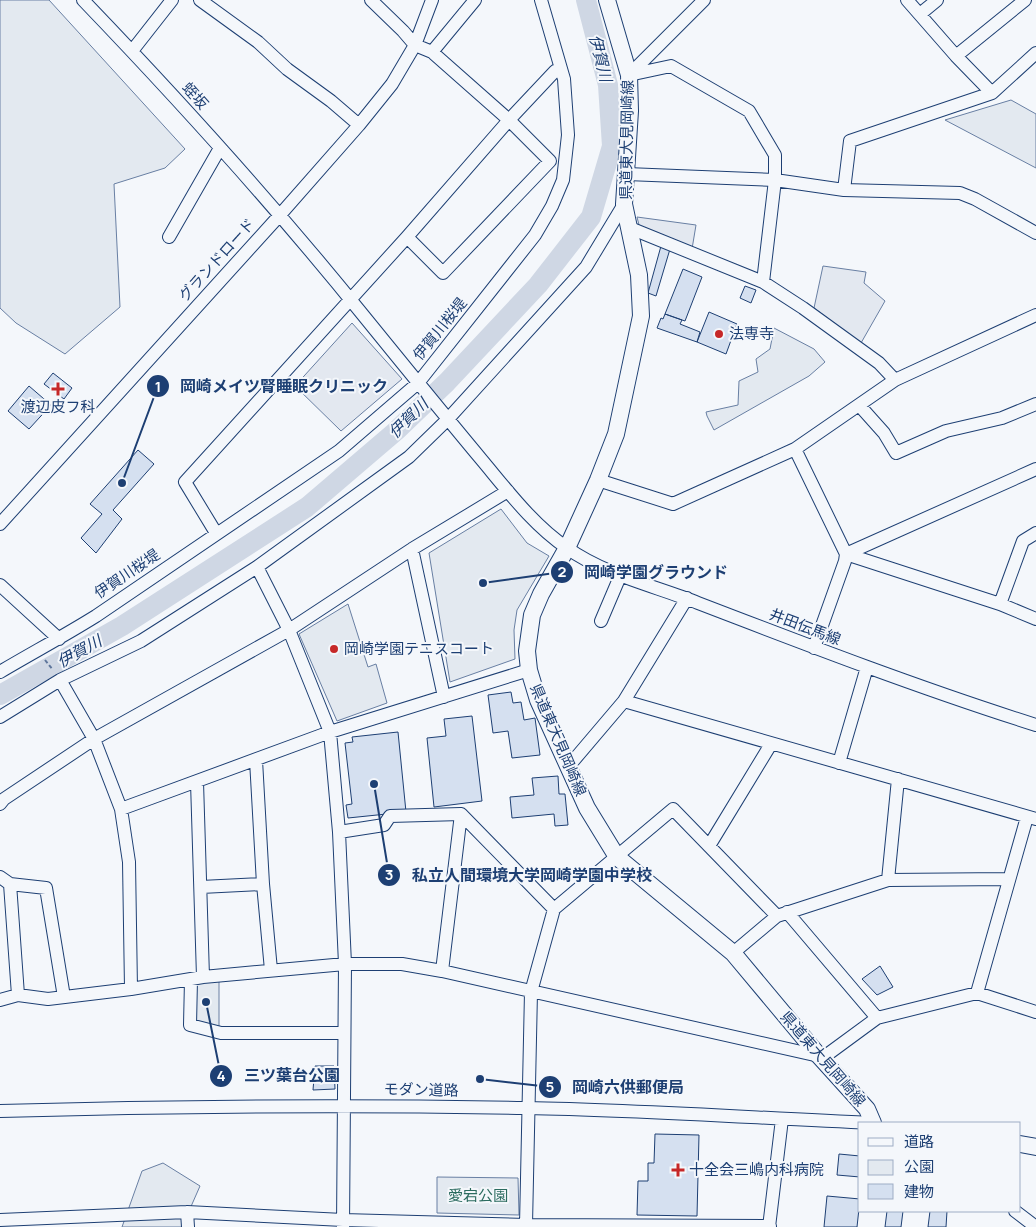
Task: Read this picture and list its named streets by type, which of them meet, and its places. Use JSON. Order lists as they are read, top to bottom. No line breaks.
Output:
{"streets":{"main road":["県道東大見岡崎線"],"street":["蛭坂","グランドロード","伊賀川桜堤","井田伝馬線","モダン道路"]},"crossings":[["蛭坂","グランドロード"],["蛭坂","伊賀川桜堤"],["蛭坂","井田伝馬線"],["県道東大見岡崎線","井田伝馬線"],["伊賀川桜堤","井田伝馬線"]],"water":["伊賀川"],"parks":["愛宕公園"],"places":{"other":["法専寺","岡崎メイツ腎睡眠クリニック","岡崎学園グラウンド","岡崎学園テニスコート","私立人間環境大学岡崎学園中学校","三ツ葉台公園","岡崎六供郵便局"],"health":["渡辺皮フ科","十全会三嶋内科病院"]},"legend":["道路","公園","建物"]}
